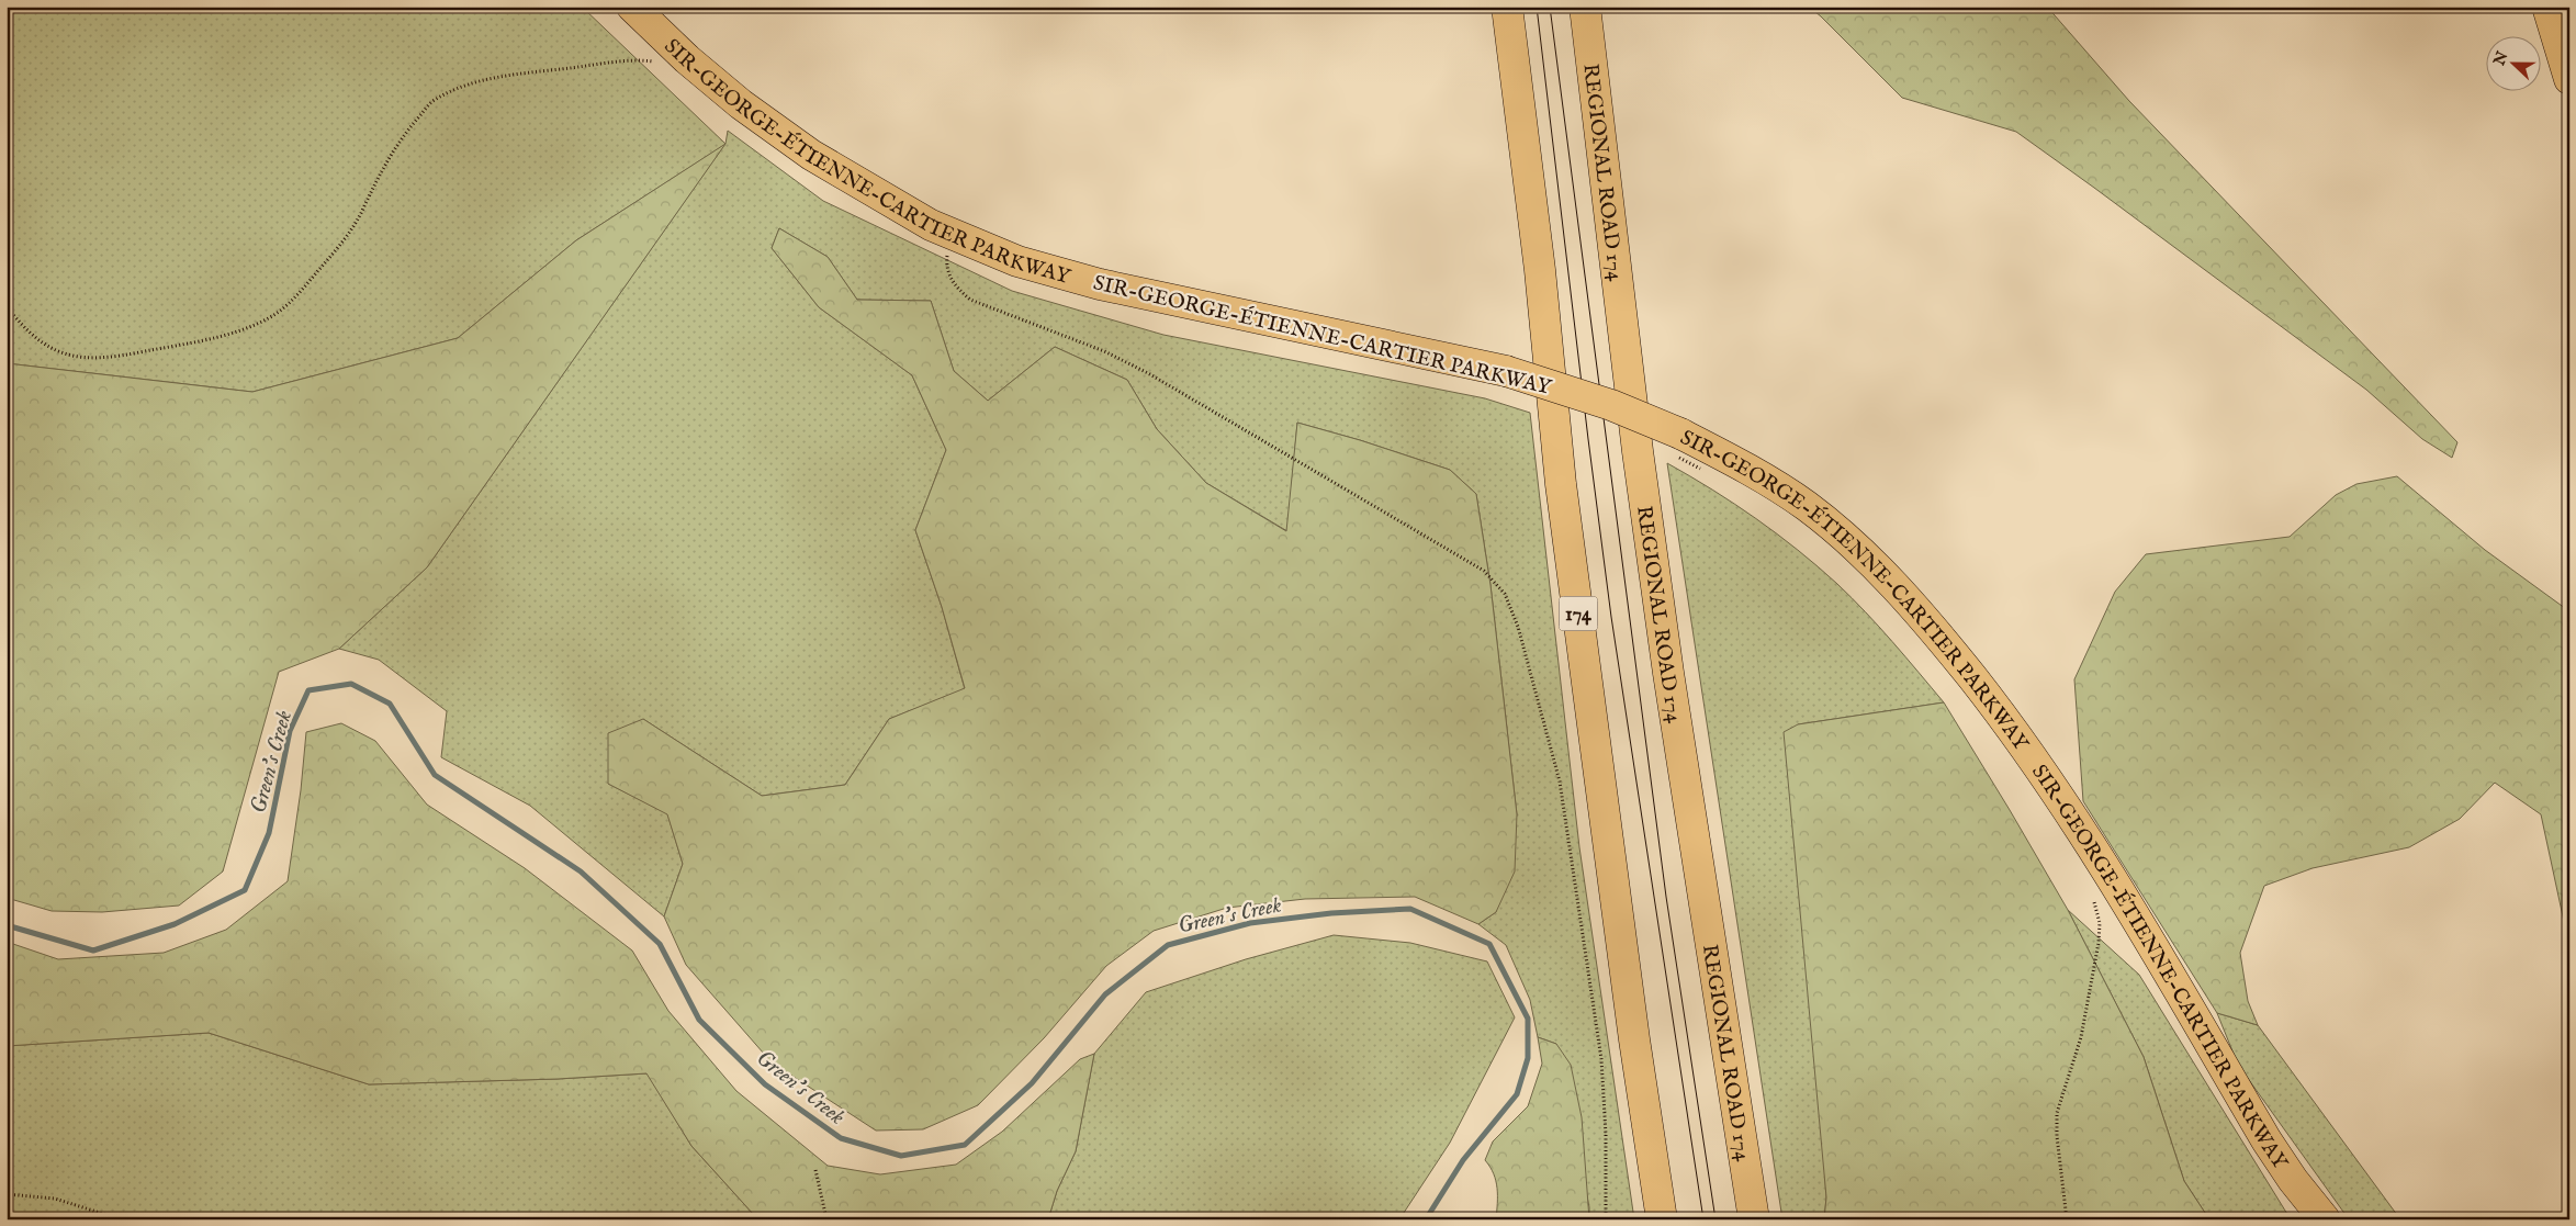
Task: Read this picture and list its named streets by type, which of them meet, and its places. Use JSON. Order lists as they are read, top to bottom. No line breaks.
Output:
{"streets":{"main road":["SIR-GEORGE-ÉTIENNE-CARTIER PARKWAY","REGIONAL ROAD 174","174"]},"water":["Green's Creek"],"north":"left"}
